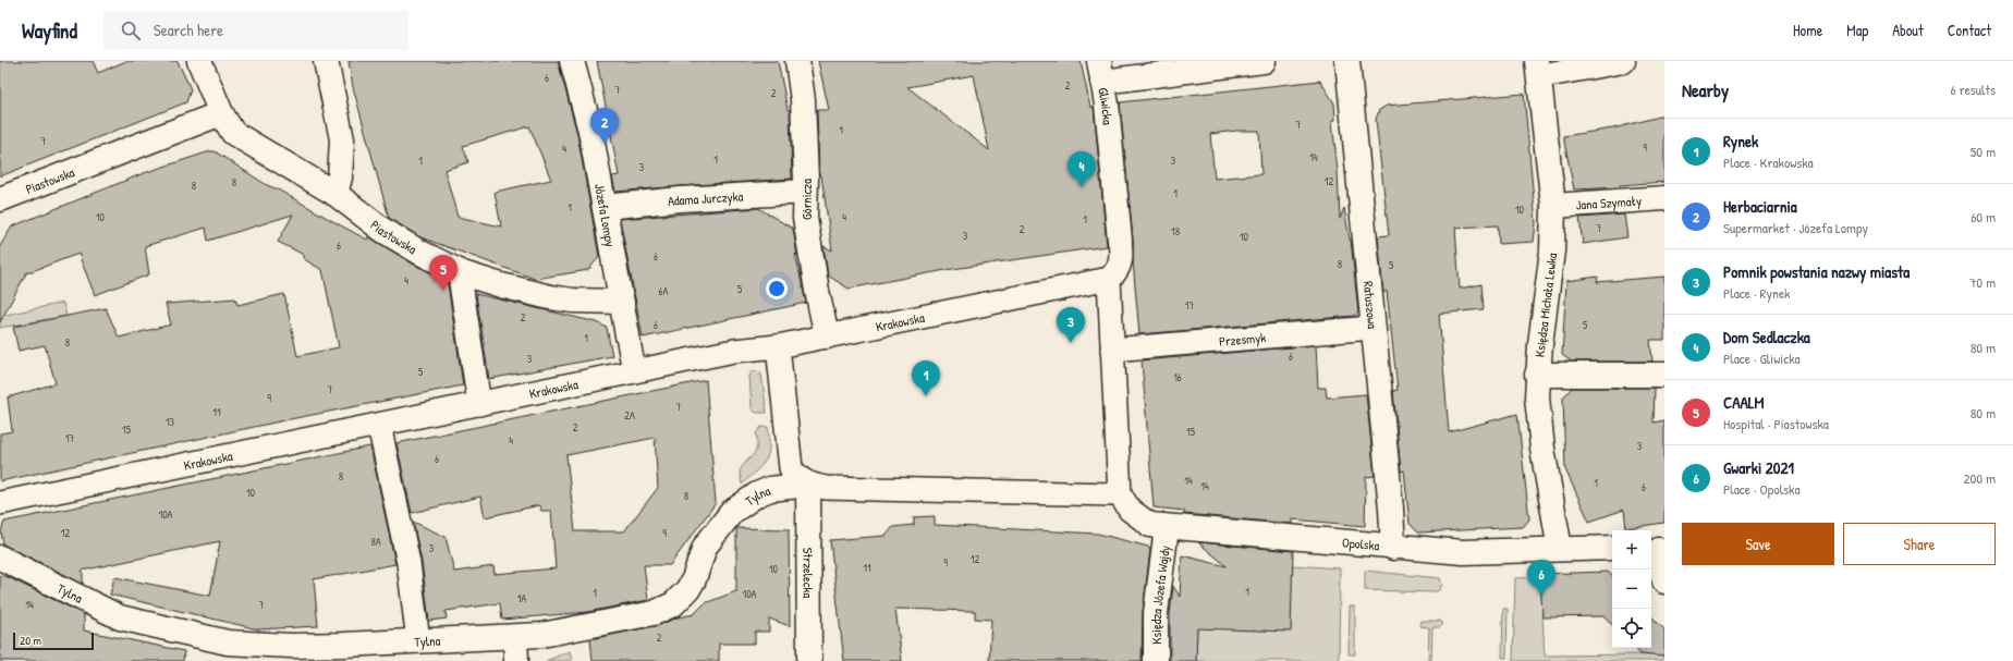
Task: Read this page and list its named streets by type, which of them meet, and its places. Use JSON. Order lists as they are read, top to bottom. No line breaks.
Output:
{"streets":{"street":["Gliwicka","Piastowska","Adama Jurczyka","Górnicza","Jana Szymały","Józefa Lompy","Ratuszowa","Księdza Michała Lewka","Krakowska","Przesmyk","Tylna","Opolska","Strzelecka","Księdza Józefa Wajdy"]},"crossings":[["Piastowska","Józefa Lompy"],["Adama Jurczyka","Górnicza"],["Adama Jurczyka","Józefa Lompy"],["Górnicza","Krakowska"],["Jana Szymały","Księdza Michała Lewka"],["Józefa Lompy","Krakowska"],["Ratuszowa","Przesmyk"],["Ratuszowa","Opolska"],["Księdza Michała Lewka","Opolska"],["Tylna","Strzelecka"],["Opolska","Księdza Józefa Wajdy"]],"house_numbers":["6","2","7","2","7","1","7","9","4","14","1","1","3","3","12","8","8","1","1","10","10","4","1","7","2","18","3","10","6","6","8","5","4","5","6A","17","2","6","5","1","8","6","3","5","16","7","9","7","11","2A","13","2","15","15","17","4","3","6","8","14","1","14","6","10","8","10A","12","9","8A","3","12","9","11","10","1","1","10A","1A","14","7","2"],"scale_bar":"20 m","page":{"header":"Wayfind","search":"Search here","nav":["Home","Map","About","Contact"],"heading":["Nearby","6 results"],"pins":["2","4","5","3","1","6"],"list":[{"mark":"1","name":"Rynek","note":"Place · Krakowska","value":"50 m"},{"mark":"2","name":"Herbaciarnia","note":"Supermarket · Józefa Lompy","value":"60 m"},{"mark":"3","name":"Pomnik powstania nazwy miasta","note":"Place · Rynek","value":"70 m"},{"mark":"4","name":"Dom Sedlaczka","note":"Place · Gliwicka","value":"80 m"},{"mark":"5","name":"CAALM","note":"Hospital · Piastowska","value":"80 m"},{"mark":"6","name":"Gwarki 2021","note":"Place · Opolska","value":"200 m"}],"buttons":["Save","Share"],"map_buttons":["+","−"],"scale":"20 m"}}
